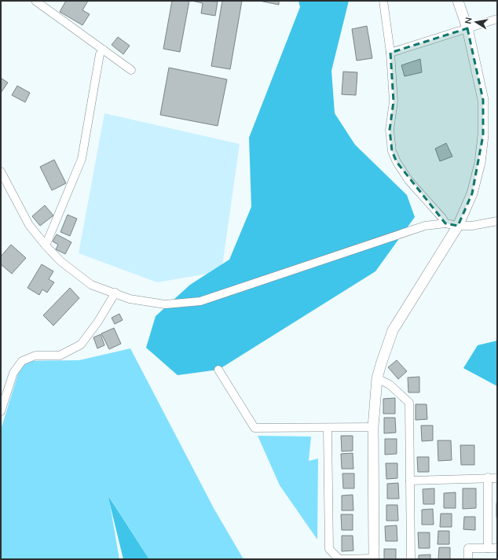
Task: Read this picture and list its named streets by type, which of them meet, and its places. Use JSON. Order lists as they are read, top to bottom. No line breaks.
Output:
{"north":"left"}
